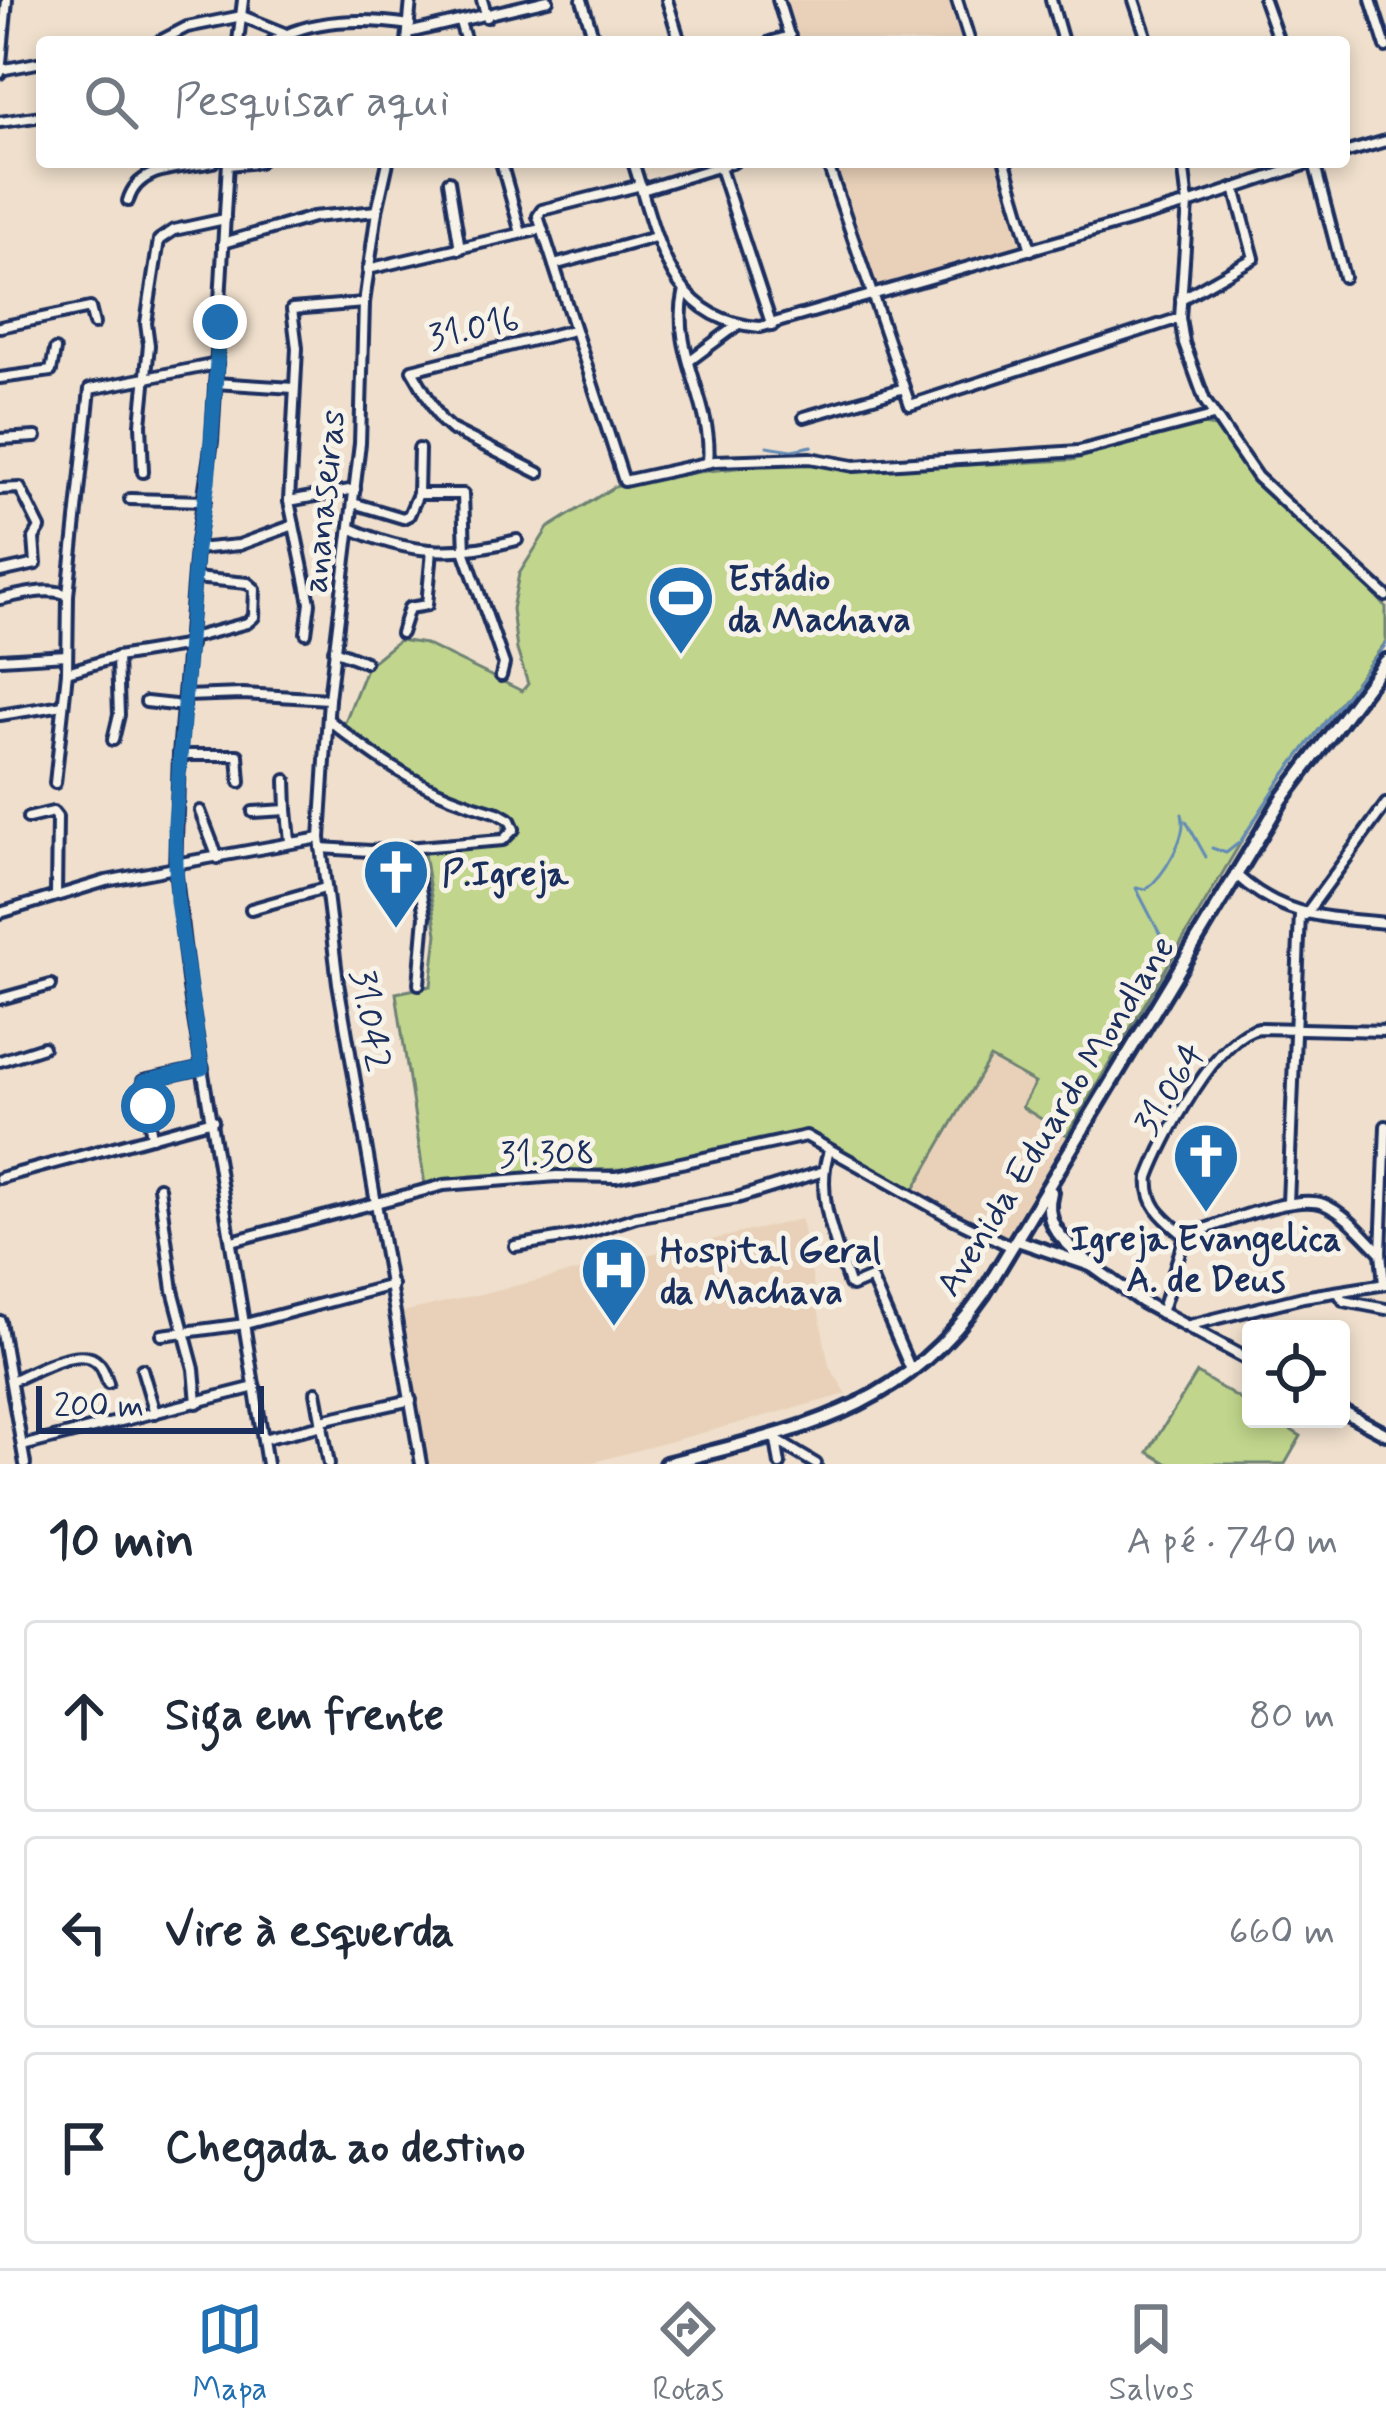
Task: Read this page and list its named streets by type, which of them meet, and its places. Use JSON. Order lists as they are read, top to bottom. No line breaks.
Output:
{"streets":{"main road":["Avenida Eduardo Mondlane"],"street":["31.016","ananaseiras","31.042","31.064","31.308"]},"crossings":[["ananaseiras","31.042"],["31.042","31.308"],["Avenida Eduardo Mondlane","31.308"]],"places":{"sports":["Estádio da Machava"],"church":["P.Igreja","Igreja Evangelica A. de Deus"],"hospital":["Hospital Geral da Machava"]},"scale_bar":"200 m","page":{"search":"Pesquisar aqui","scale":"200 m","heading":["10 min","A pé · 740 m"],"list":[["Siga em frente","80 m"],["Vire à esquerda","660 m"],"Chegada ao destino"],"nav":["Mapa","Rotas","Salvos"]}}
